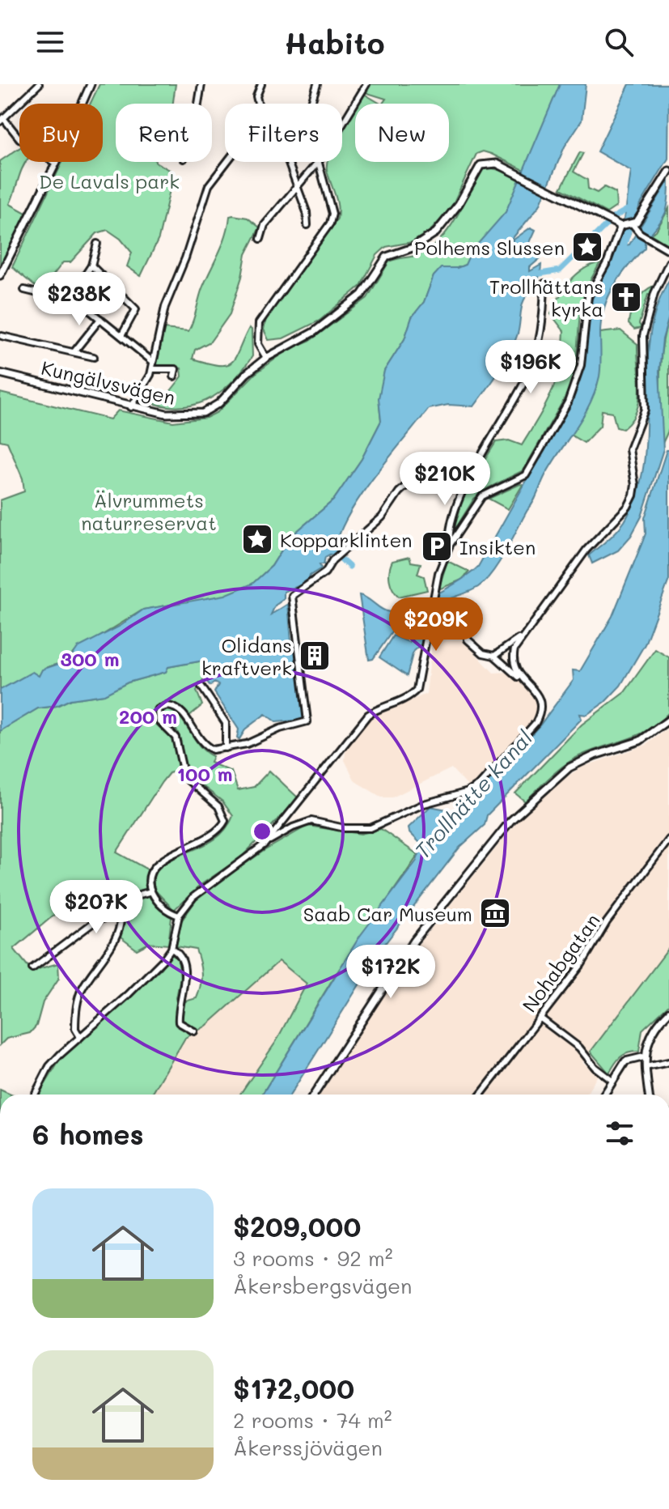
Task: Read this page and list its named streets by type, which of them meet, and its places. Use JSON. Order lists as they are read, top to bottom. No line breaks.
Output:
{"streets":{"street":["Kungälvsvägen","Nohabgatan"]},"water":["Trollhätte kanal"],"parks":["De Lavals park","Älvrummets naturreservat"],"places":{"place":["Polhems Slussen","Kopparklinten"],"church":["Trollhättans kyrka"],"parking":["Insikten"],"building":["Olidans kraftverk"],"museum":["Saab Car Museum"]},"page":{"header":"Habito","chip":["Buy","Rent","Filters","New"],"price":["$238K","$196K","$210K","$209K","$207K","$172K"],"heading":"6 homes","list":[{"name":"$209,000","note":"3 rooms · 92 m² · Åkersbergsvägen"},{"name":"$172,000","note":"2 rooms · 74 m² · Åkerssjövägen"}]},"rings":["300 m","200 m","100 m"]}
